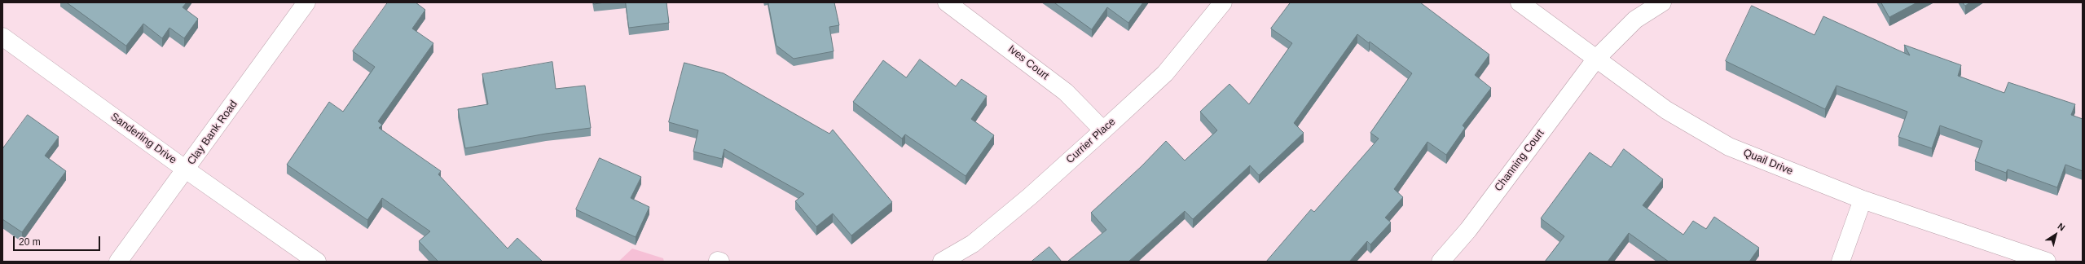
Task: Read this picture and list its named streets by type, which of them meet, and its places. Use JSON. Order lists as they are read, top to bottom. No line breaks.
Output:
{"streets":{"street":["Ives Court","Clay Bank Road","Sanderling Drive","Currier Place","Channing Court","Quail Drive"]},"crossings":[["Ives Court","Currier Place"],["Clay Bank Road","Sanderling Drive"],["Channing Court","Quail Drive"]],"scale_bar":"20 m","north":"top right"}
